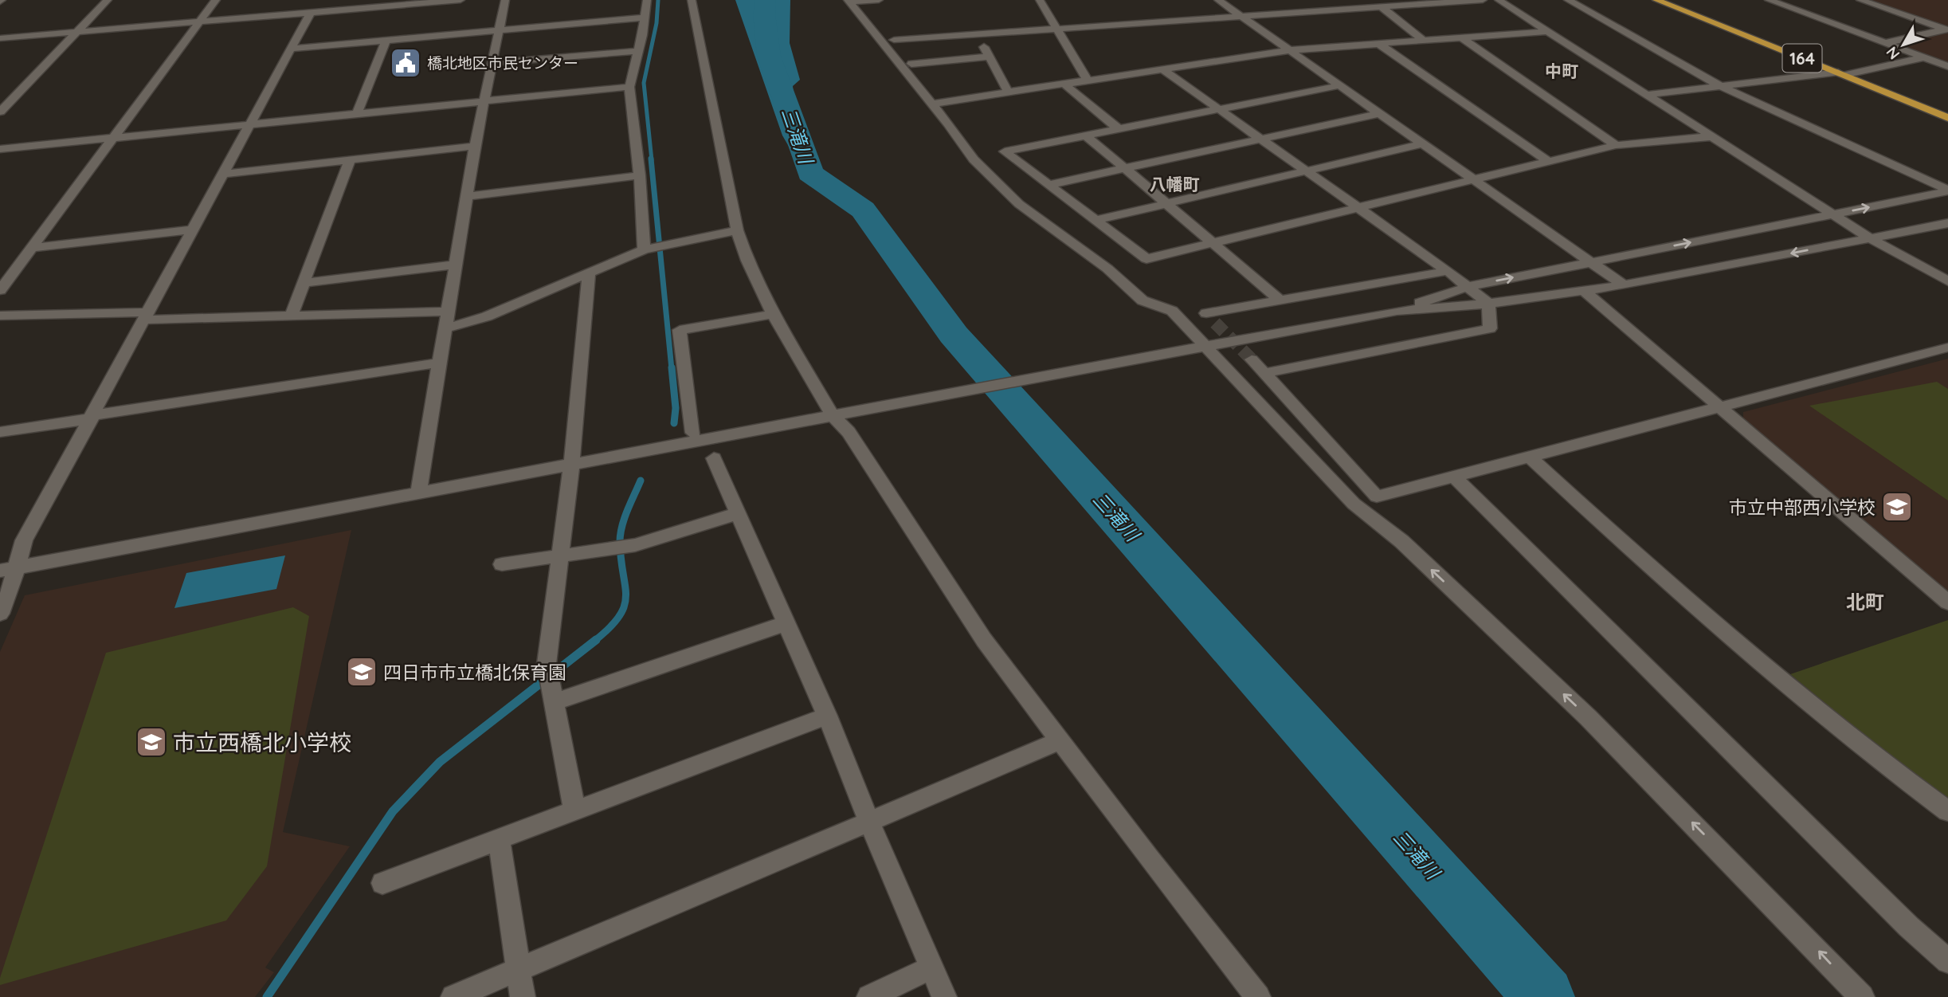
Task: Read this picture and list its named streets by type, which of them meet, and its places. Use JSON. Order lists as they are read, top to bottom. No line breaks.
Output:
{"streets":{"highway":["164"]},"districts":["中町","八幡町","北町"],"water":["三滝川"],"places":{"public building":["橋北地区市民センター"],"school or university":["市立中部西小学校","四日市市立橋北保育園","市立西橋北小学校"]},"north":"bottom left"}
